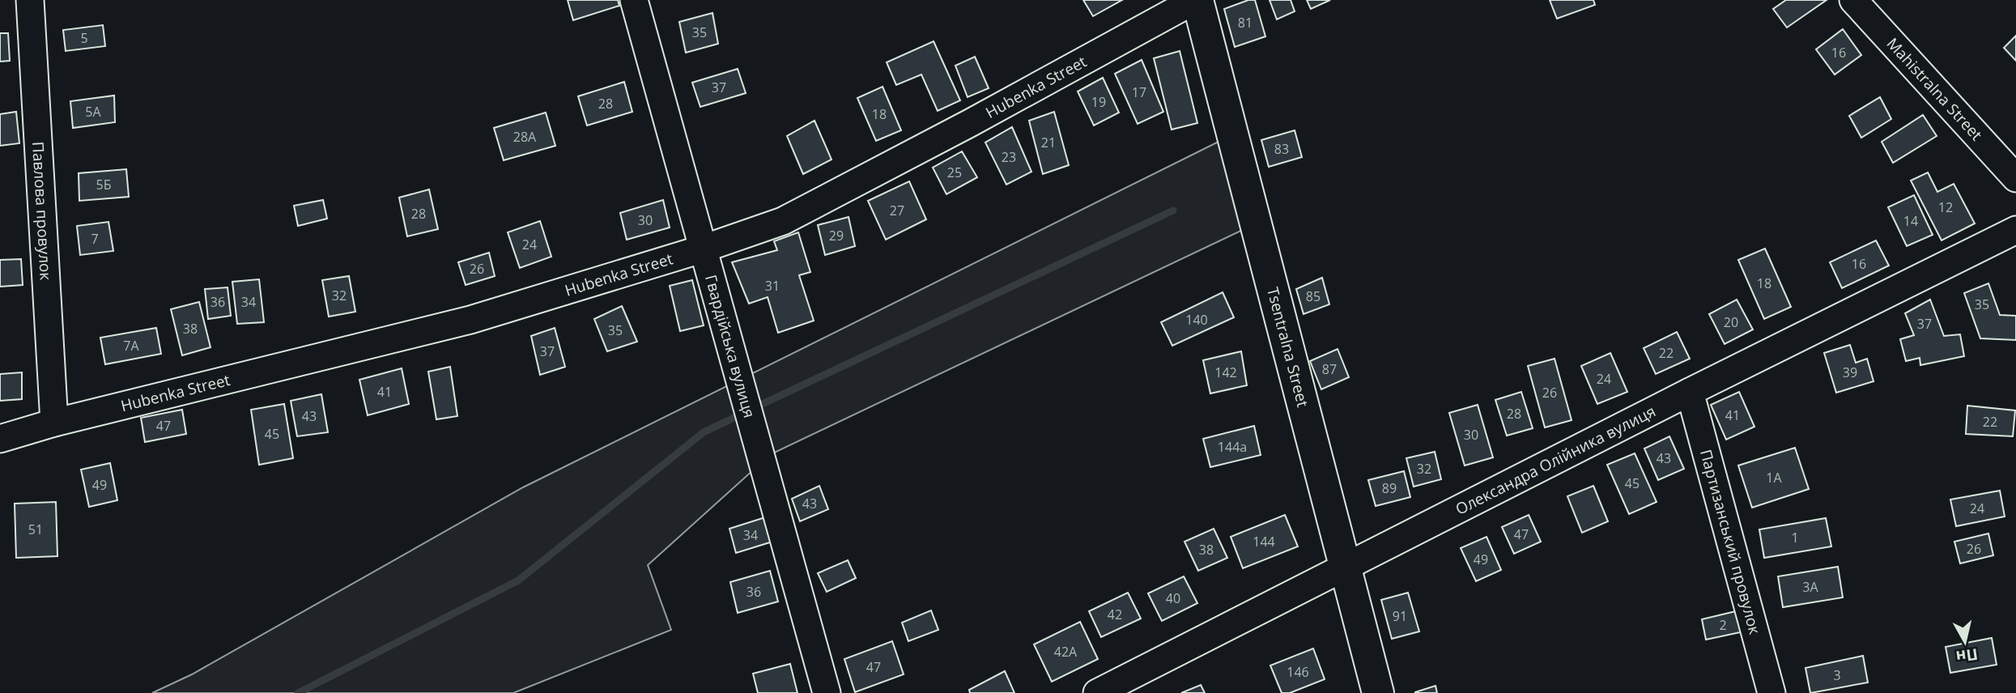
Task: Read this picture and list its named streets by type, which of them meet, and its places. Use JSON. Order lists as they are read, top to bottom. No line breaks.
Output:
{"streets":{"main road":["Tsentralna Street"],"street":["Hubenka Street","Mahistralna Street","Павлова провулок","Гвардійська вулиця","Олександра Олійника вулиця","Партизанський провулок"]},"crossings":[["Hubenka Street","Павлова провулок"],["Hubenka Street","Гвардійська вулиця"],["Hubenka Street","Tsentralna Street"],["Tsentralna Street","Олександра Олійника вулиця"],["Олександра Олійника вулиця","Партизанський провулок"]],"house_numbers":["81","35","5","16","37","17","19","28","5А","18","28А","21","83","23","25","5Б","12","27","28","30","14","29","7","24","16","26","18","31","32","85","36","34","35","140","20","37","38","35","7А","37","22","87","142","39","24","41","26","28","41","43","22","47","45","30","144а","43","32","1А","45","49","89","43","24","51","47","34","1","144","26","38","49","3А","36","40","42","91","2","42А","47","146","3"],"north":"bottom"}
